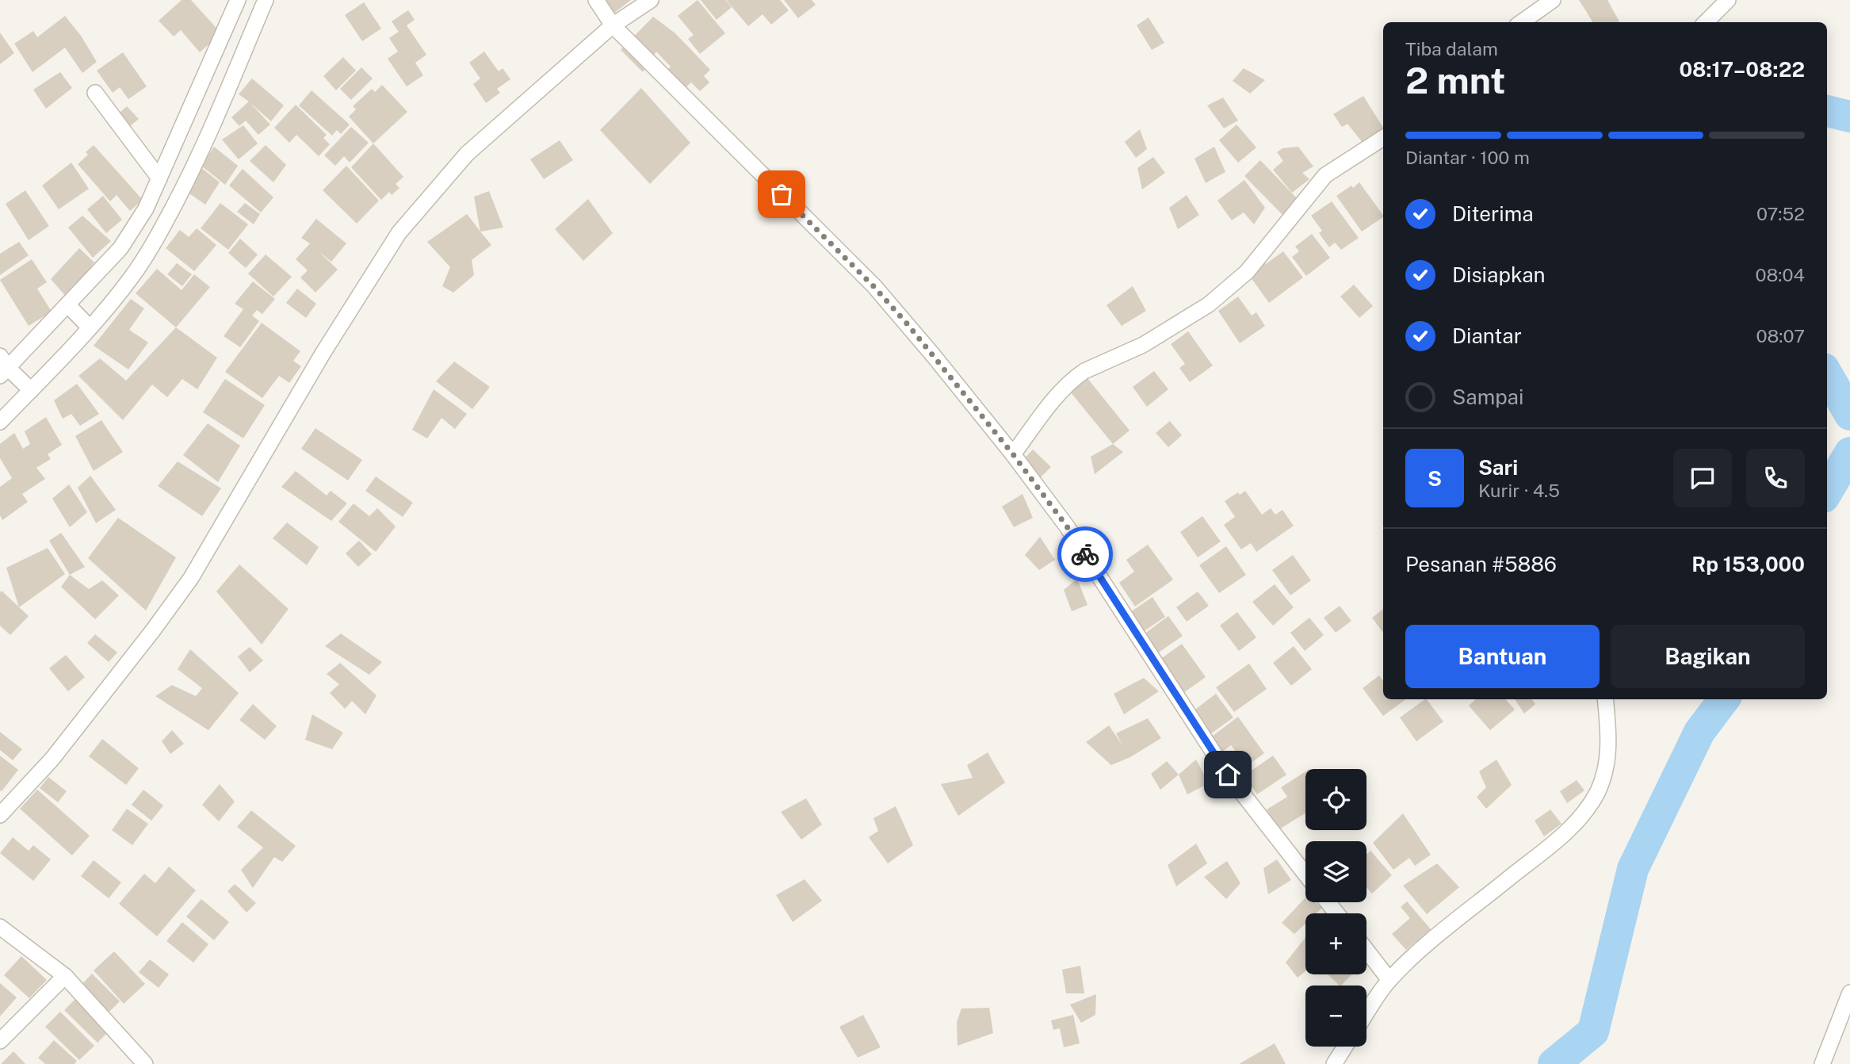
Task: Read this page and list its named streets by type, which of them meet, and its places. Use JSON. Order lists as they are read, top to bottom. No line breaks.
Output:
{"page":{"heading":["2 mnt","Tiba dalam","08:17–08:22"],"panel":["Sari","Kurir · 4.5","Pesanan #5886","Rp 153,000"],"bar":"Diantar · 100 m","list":[["Diterima","07:52"],["Disiapkan","08:04"],["Diantar","08:07"],"Sampai"],"round":"S","buttons":["Bantuan","Bagikan"],"map_buttons":["+","−"]}}
